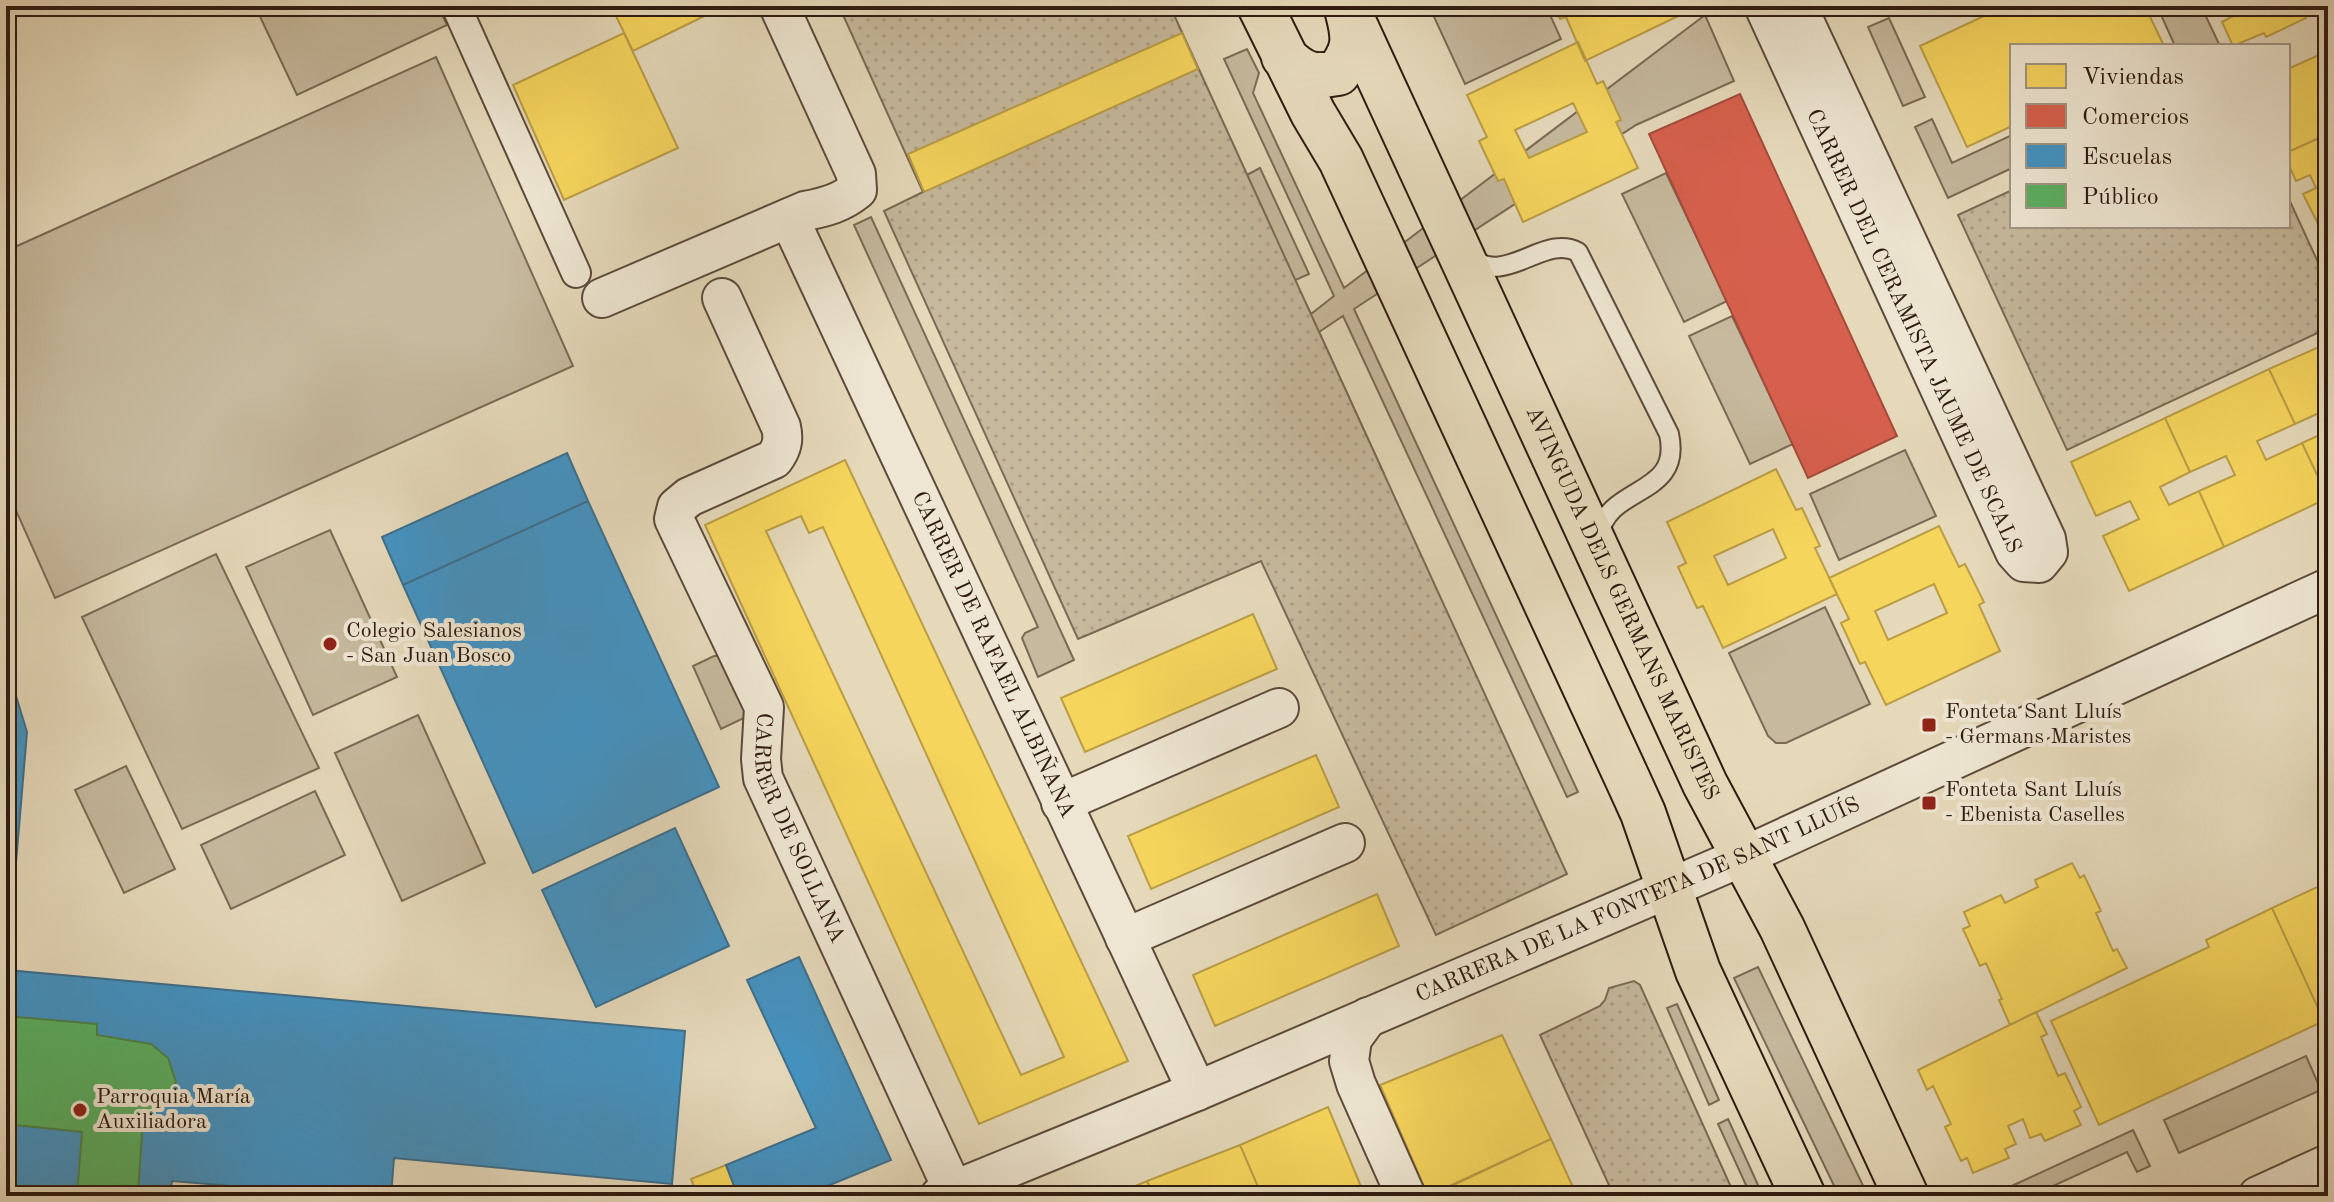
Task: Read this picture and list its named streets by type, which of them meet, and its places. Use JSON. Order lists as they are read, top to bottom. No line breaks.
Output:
{"streets":{"main road":["AVINGUDA DELS GERMANS MARISTES"],"street":["CARRER DEL CERAMISTA JAUME DE SCALS","CARRER DE RAFAEL ALBIÑANA","CARRER DE SOLLANA","CARRERA DE LA FONTETA DE SANT LLUÍS"]},"crossings":[["AVINGUDA DELS GERMANS MARISTES","CARRERA DE LA FONTETA DE SANT LLUÍS"],["CARRER DE RAFAEL ALBIÑANA","CARRERA DE LA FONTETA DE SANT LLUÍS"],["CARRER DE SOLLANA","CARRERA DE LA FONTETA DE SANT LLUÍS"]],"places":{"other":["Colegio Salesianos - San Juan Bosco","Parroquia María Auxiliadora"],"transit":["Fonteta Sant Lluís - Germans Maristes","Fonteta Sant Lluís - Ebenista Caselles"]},"legend":["Viviendas","Comercios","Escuelas","Público"]}
